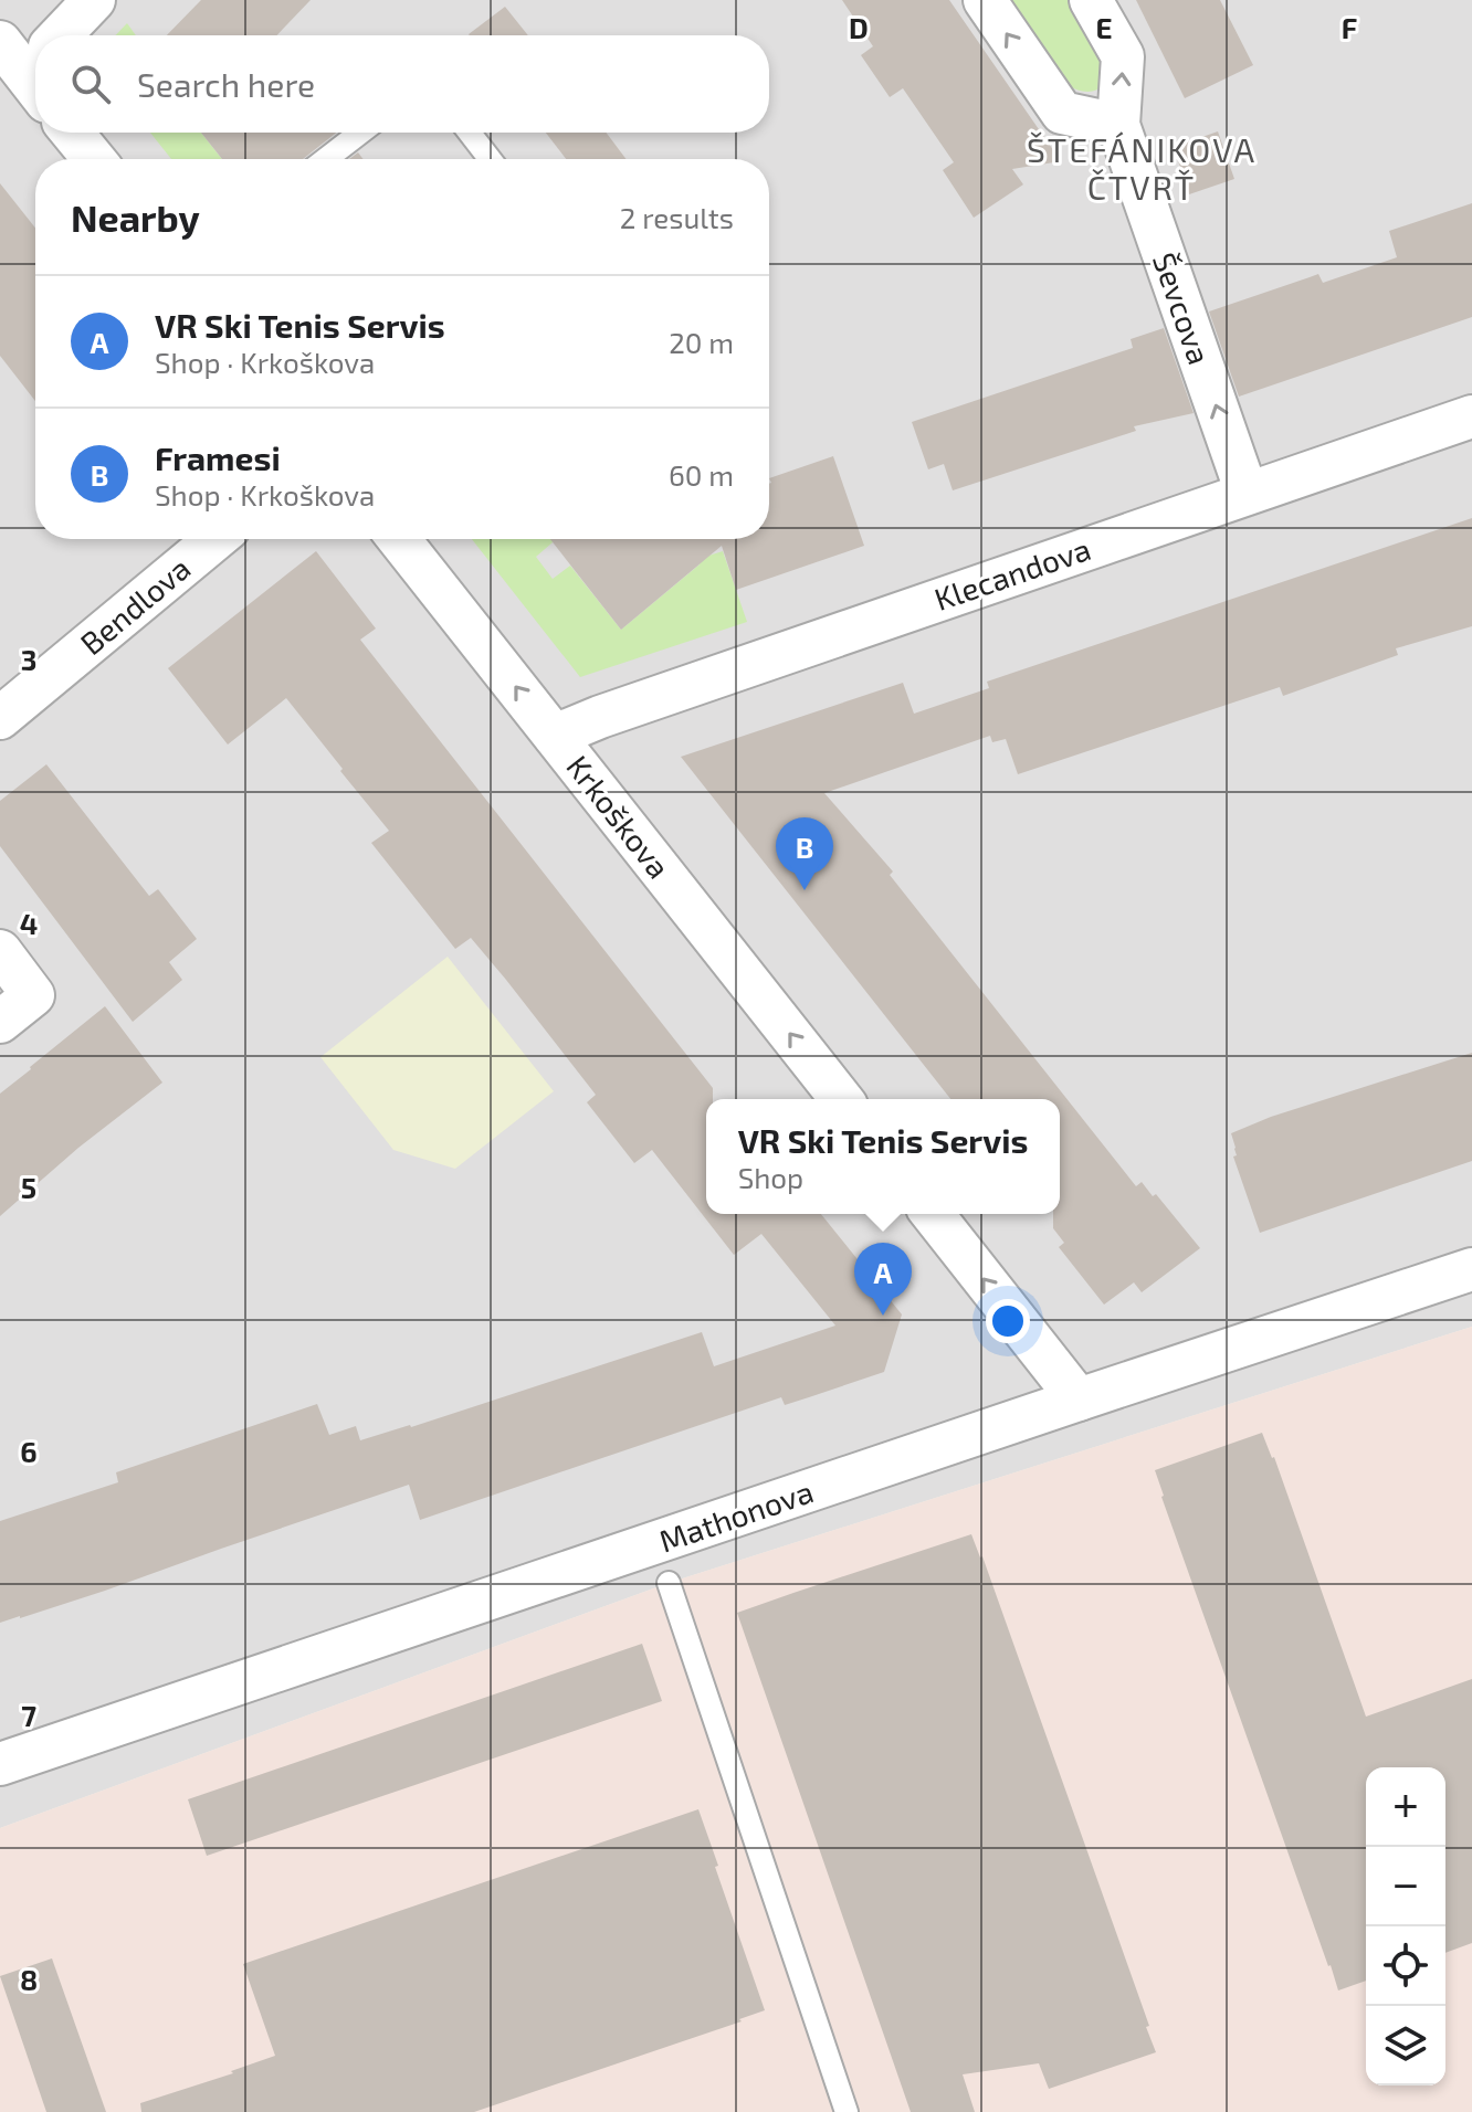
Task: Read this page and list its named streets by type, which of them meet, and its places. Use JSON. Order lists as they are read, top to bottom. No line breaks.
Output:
{"streets":{"street":["Ševcova","Klecandova","Bendlova","Krkoškova","Mathonova"]},"crossings":[["Ševcova","Klecandova"],["Klecandova","Krkoškova"]],"one_way":["Ševcova","Krkoškova"],"districts":["ŠTEFÁNIKOVA ČTVRŤ"],"page":{"search":"Search here","heading":["Nearby","2 results"],"list":[{"mark":"A","name":"VR Ski Tenis Servis","note":"Shop · Krkoškova","value":"20 m"},{"mark":"B","name":"Framesi","note":"Shop · Krkoškova","value":"60 m"}],"pins":["B","A"],"popup":["VR Ski Tenis Servis","Shop"],"map_buttons":["+","−"]},"grid":{"columns":["D","E","F"],"rows":["3","4","5","6","7","8"]}}
